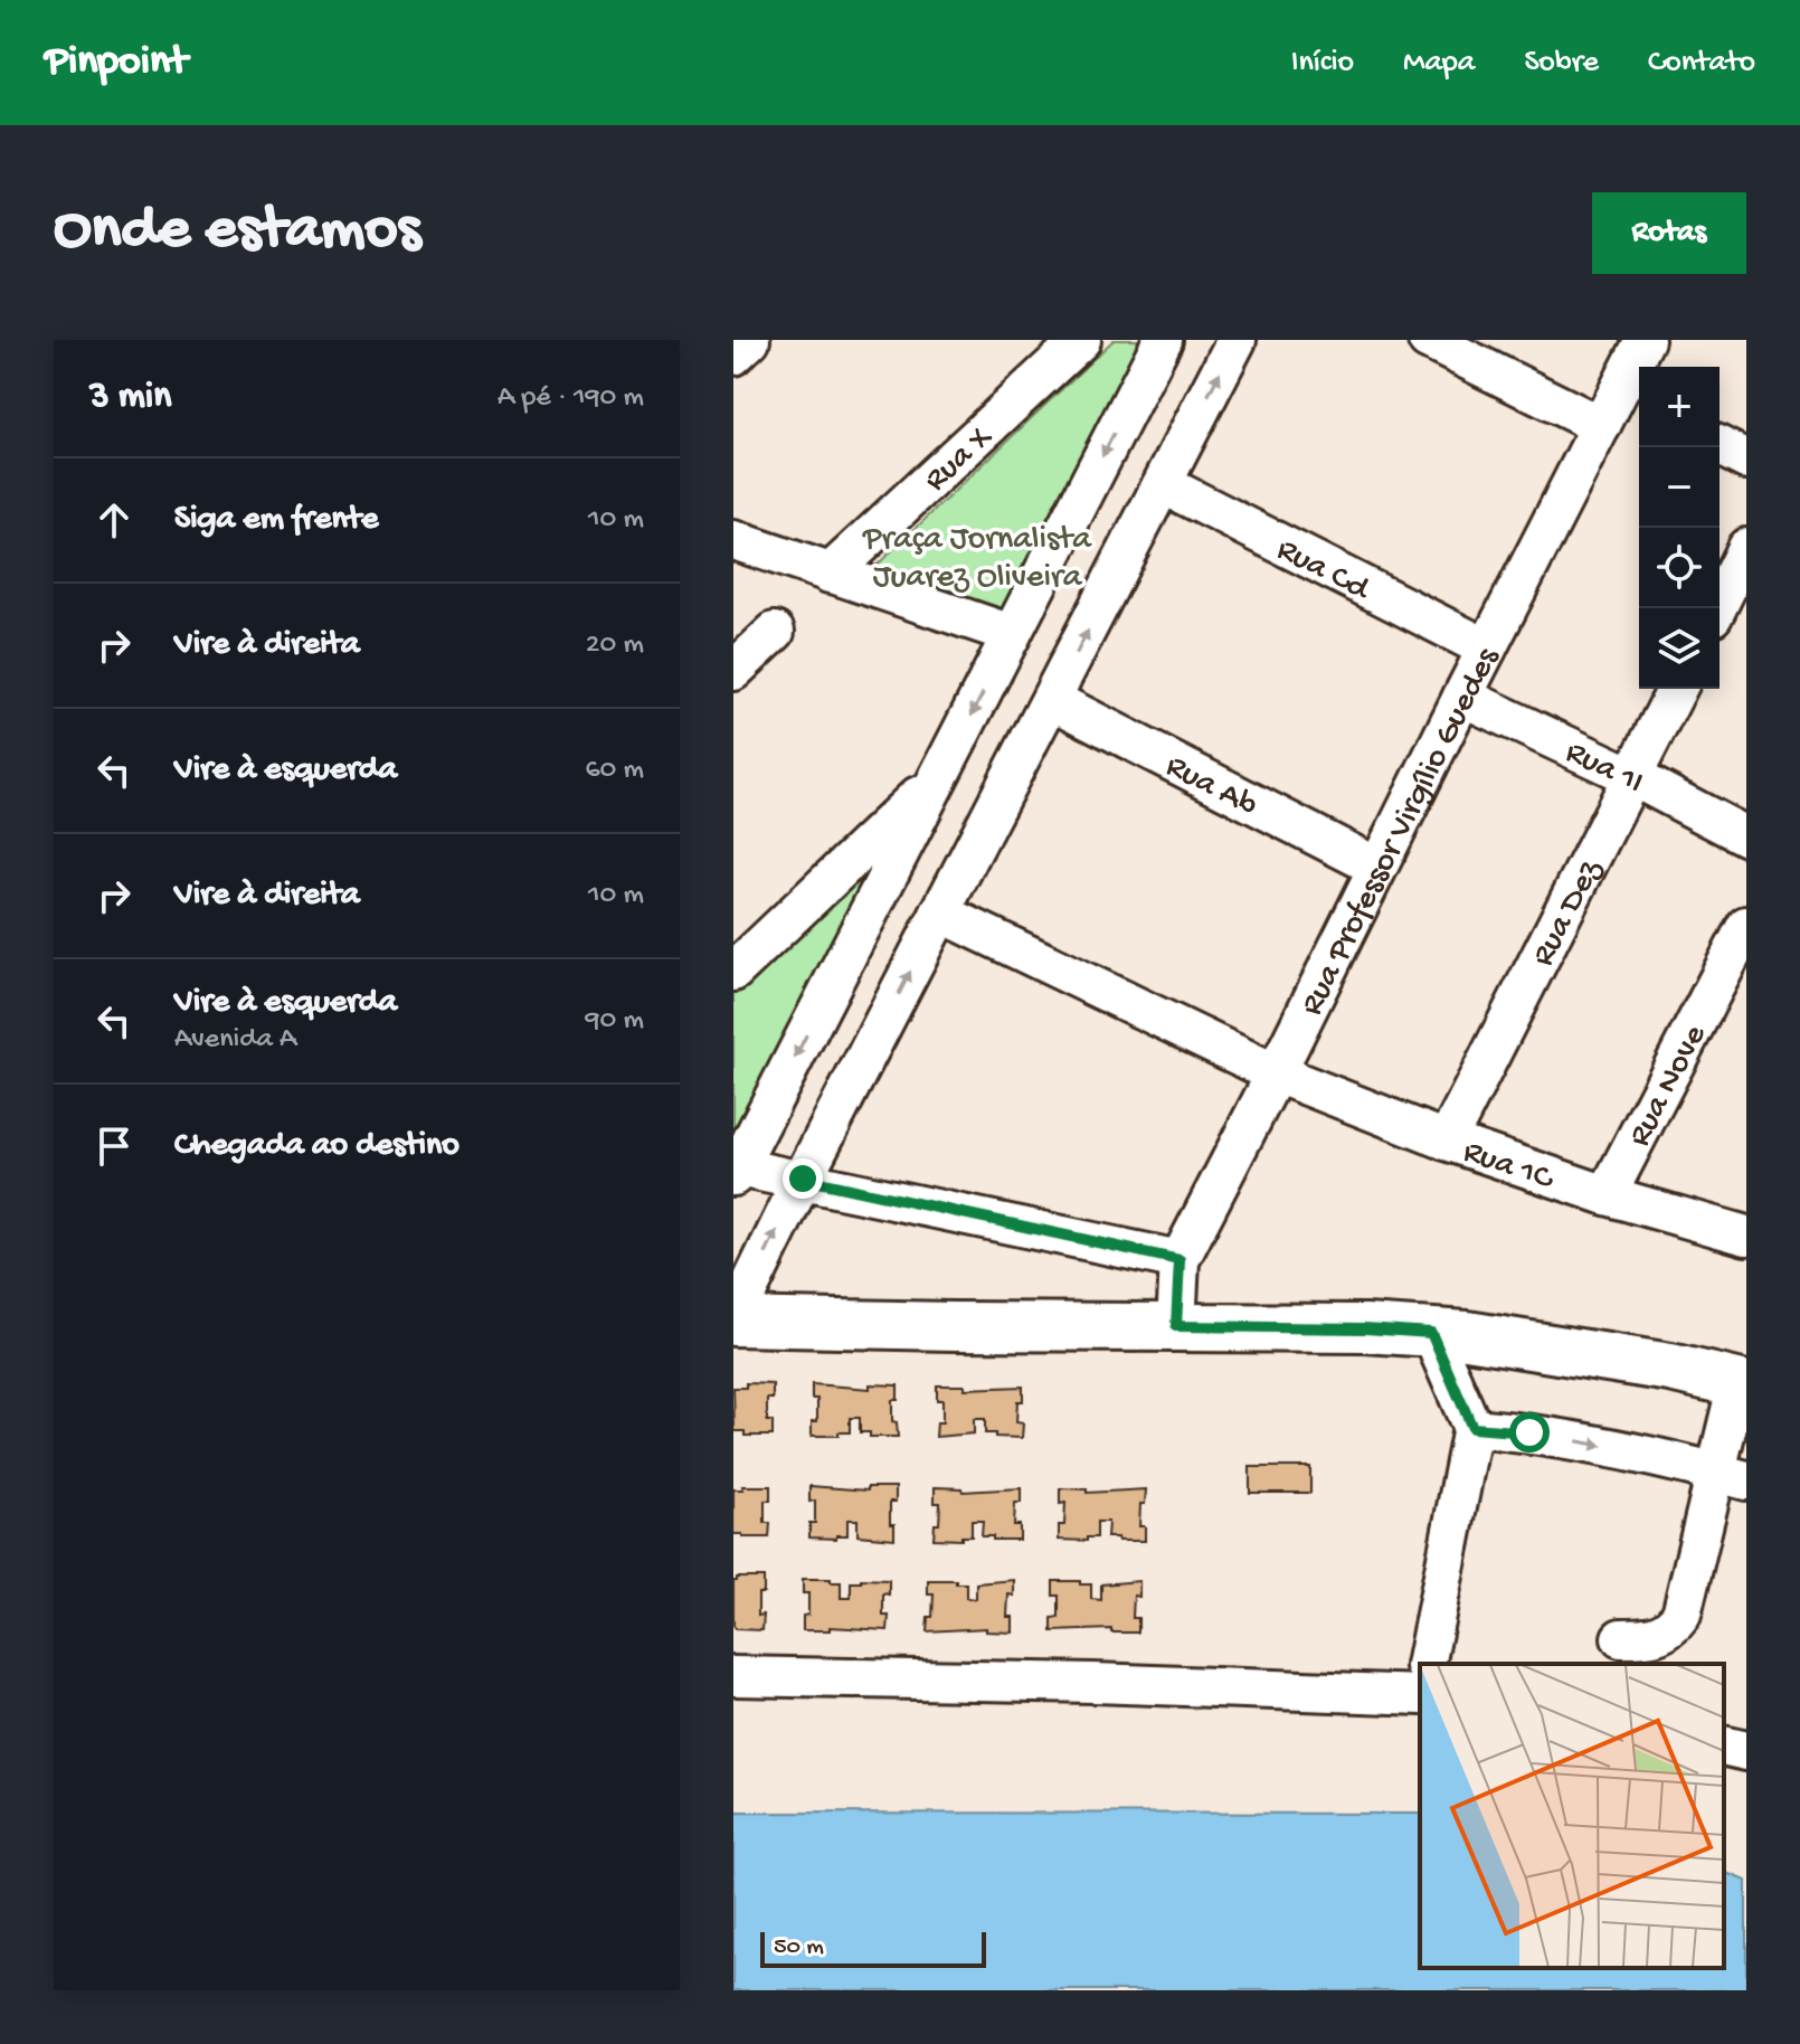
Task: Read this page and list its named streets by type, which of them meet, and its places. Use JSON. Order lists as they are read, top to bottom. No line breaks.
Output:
{"streets":{"street":["Rua X","Rua Cd","Rua 1I","Rua Ab","Rua Professor Virgílio Guedes","Rua Dez","Rua Nove","Rua 1C"]},"crossings":[["Rua Cd","Rua Professor Virgílio Guedes"],["Rua 1I","Rua Professor Virgílio Guedes"],["Rua 1I","Rua Dez"],["Rua Ab","Rua Professor Virgílio Guedes"],["Rua Professor Virgílio Guedes","Rua 1C"],["Rua Dez","Rua 1C"],["Rua Nove","Rua 1C"]],"parks":["Praça Jornalista Juarez Oliveira"],"scale_bar":"50 m","page":{"header":"Pinpoint","nav":["Início","Mapa","Sobre","Contato"],"buttons":"Rotas","title":"Onde estamos","heading":["3 min","A pé · 190 m"],"map_buttons":["+","−"],"list":[["Siga em frente","10 m"],["Vire à direita","20 m"],["Vire à esquerda","60 m"],["Vire à direita","10 m"],["Vire à esquerda","Avenida A","90 m"],"Chegada ao destino"],"scale":"50 m"}}
